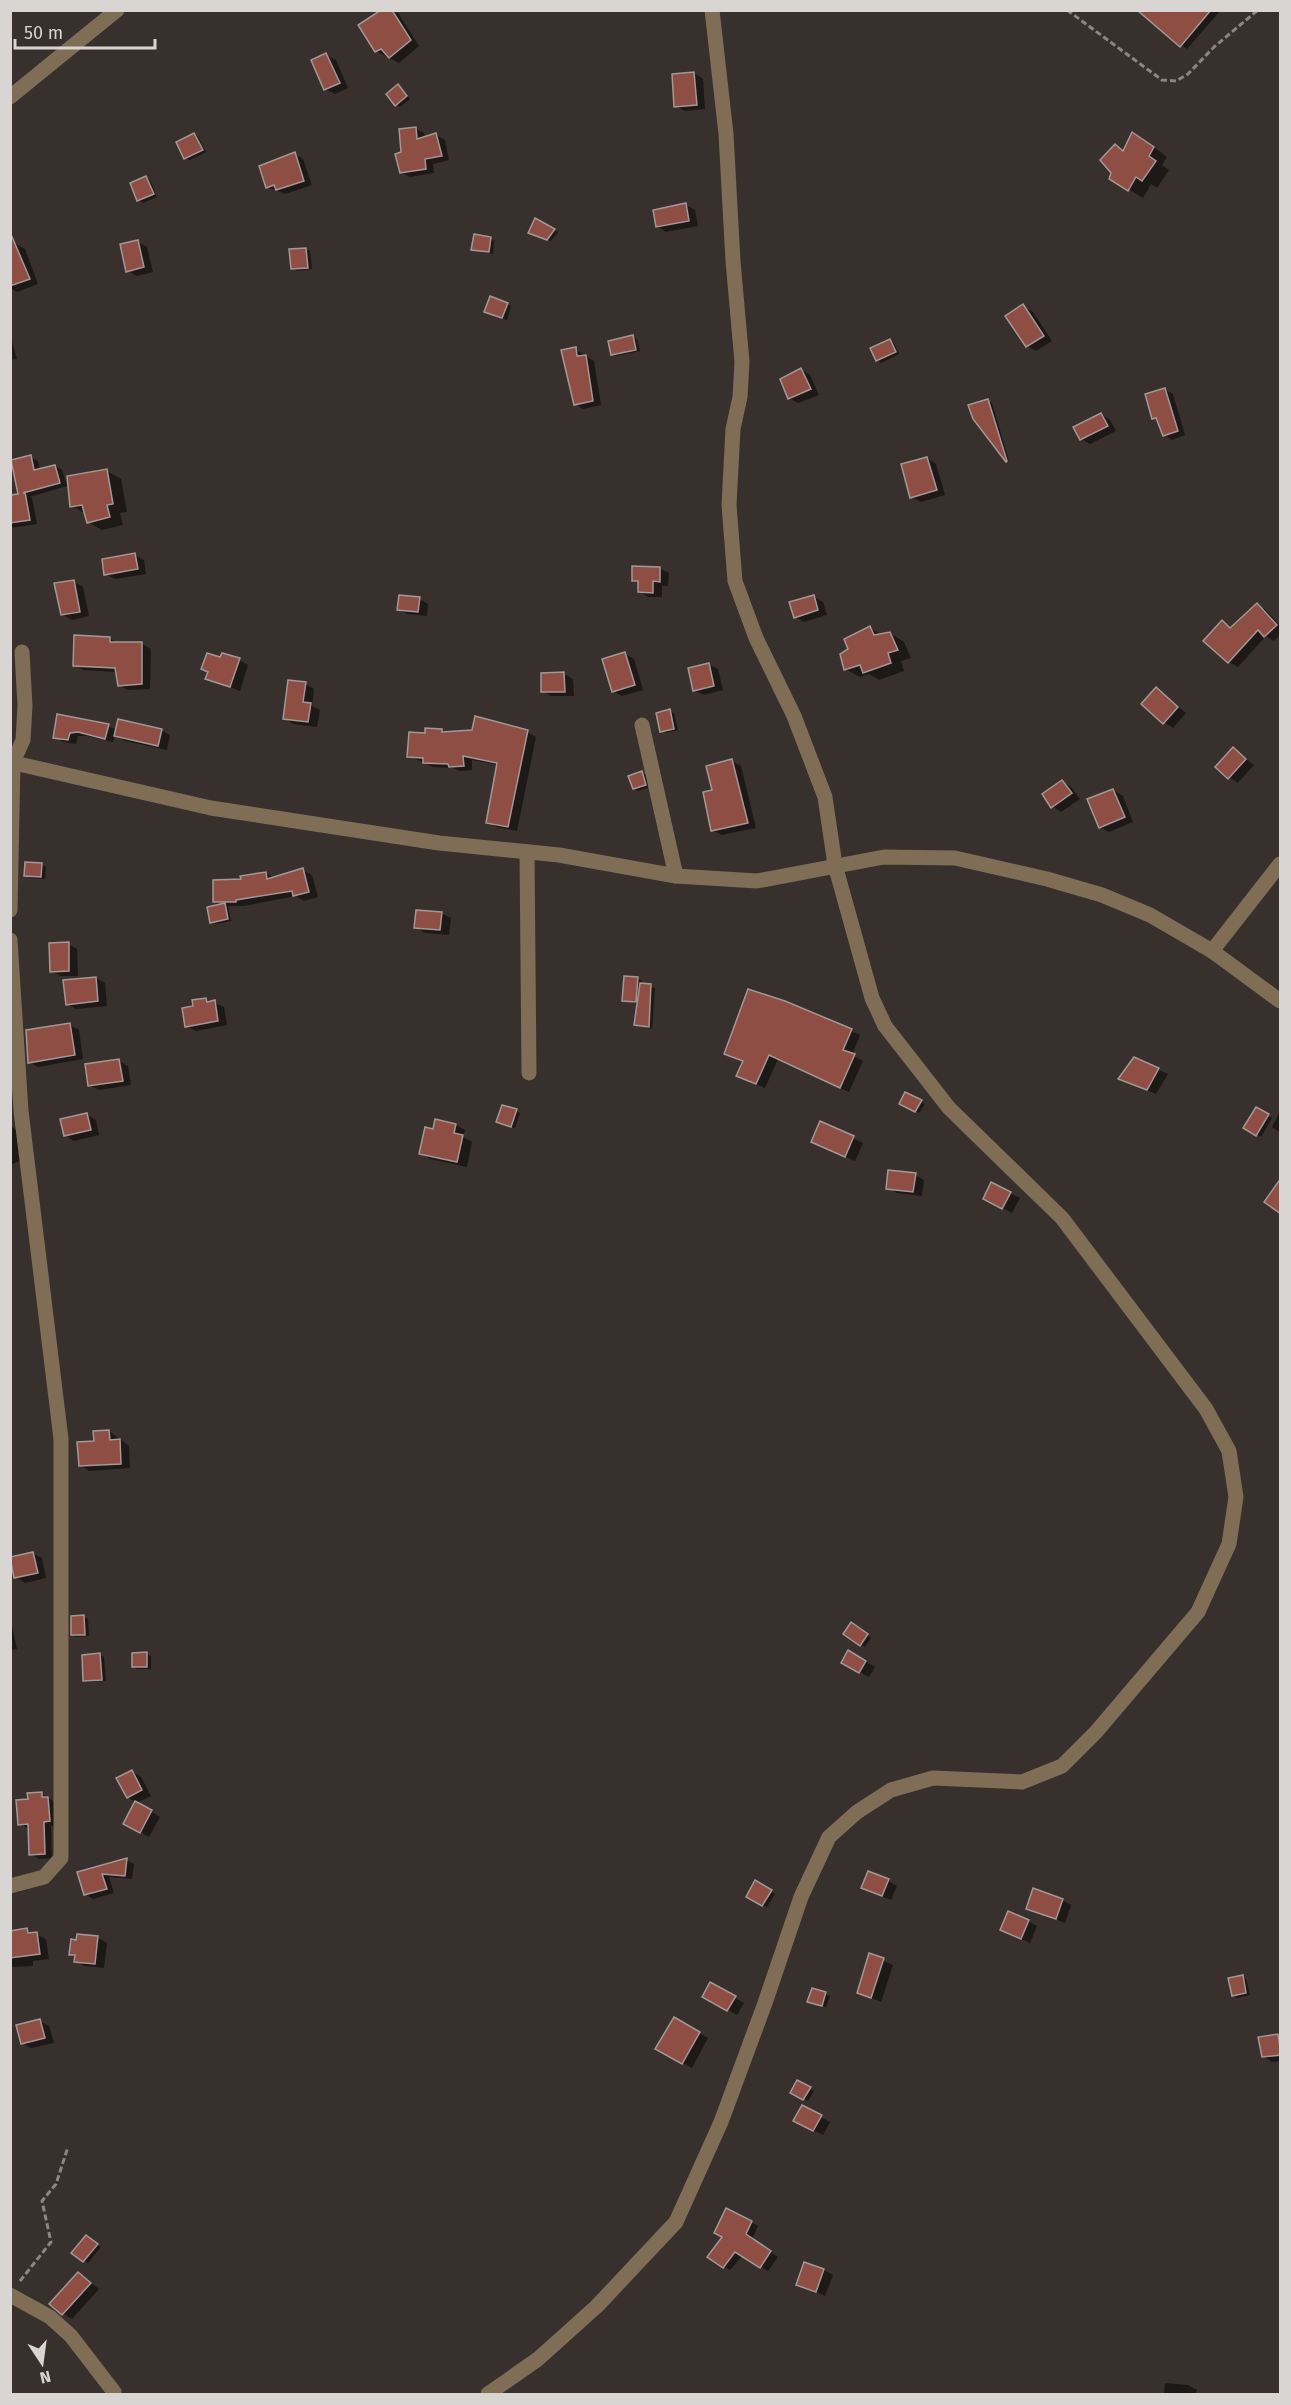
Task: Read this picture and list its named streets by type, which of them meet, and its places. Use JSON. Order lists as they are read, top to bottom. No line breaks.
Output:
{"scale_bar":"50 m","north":"bottom"}
